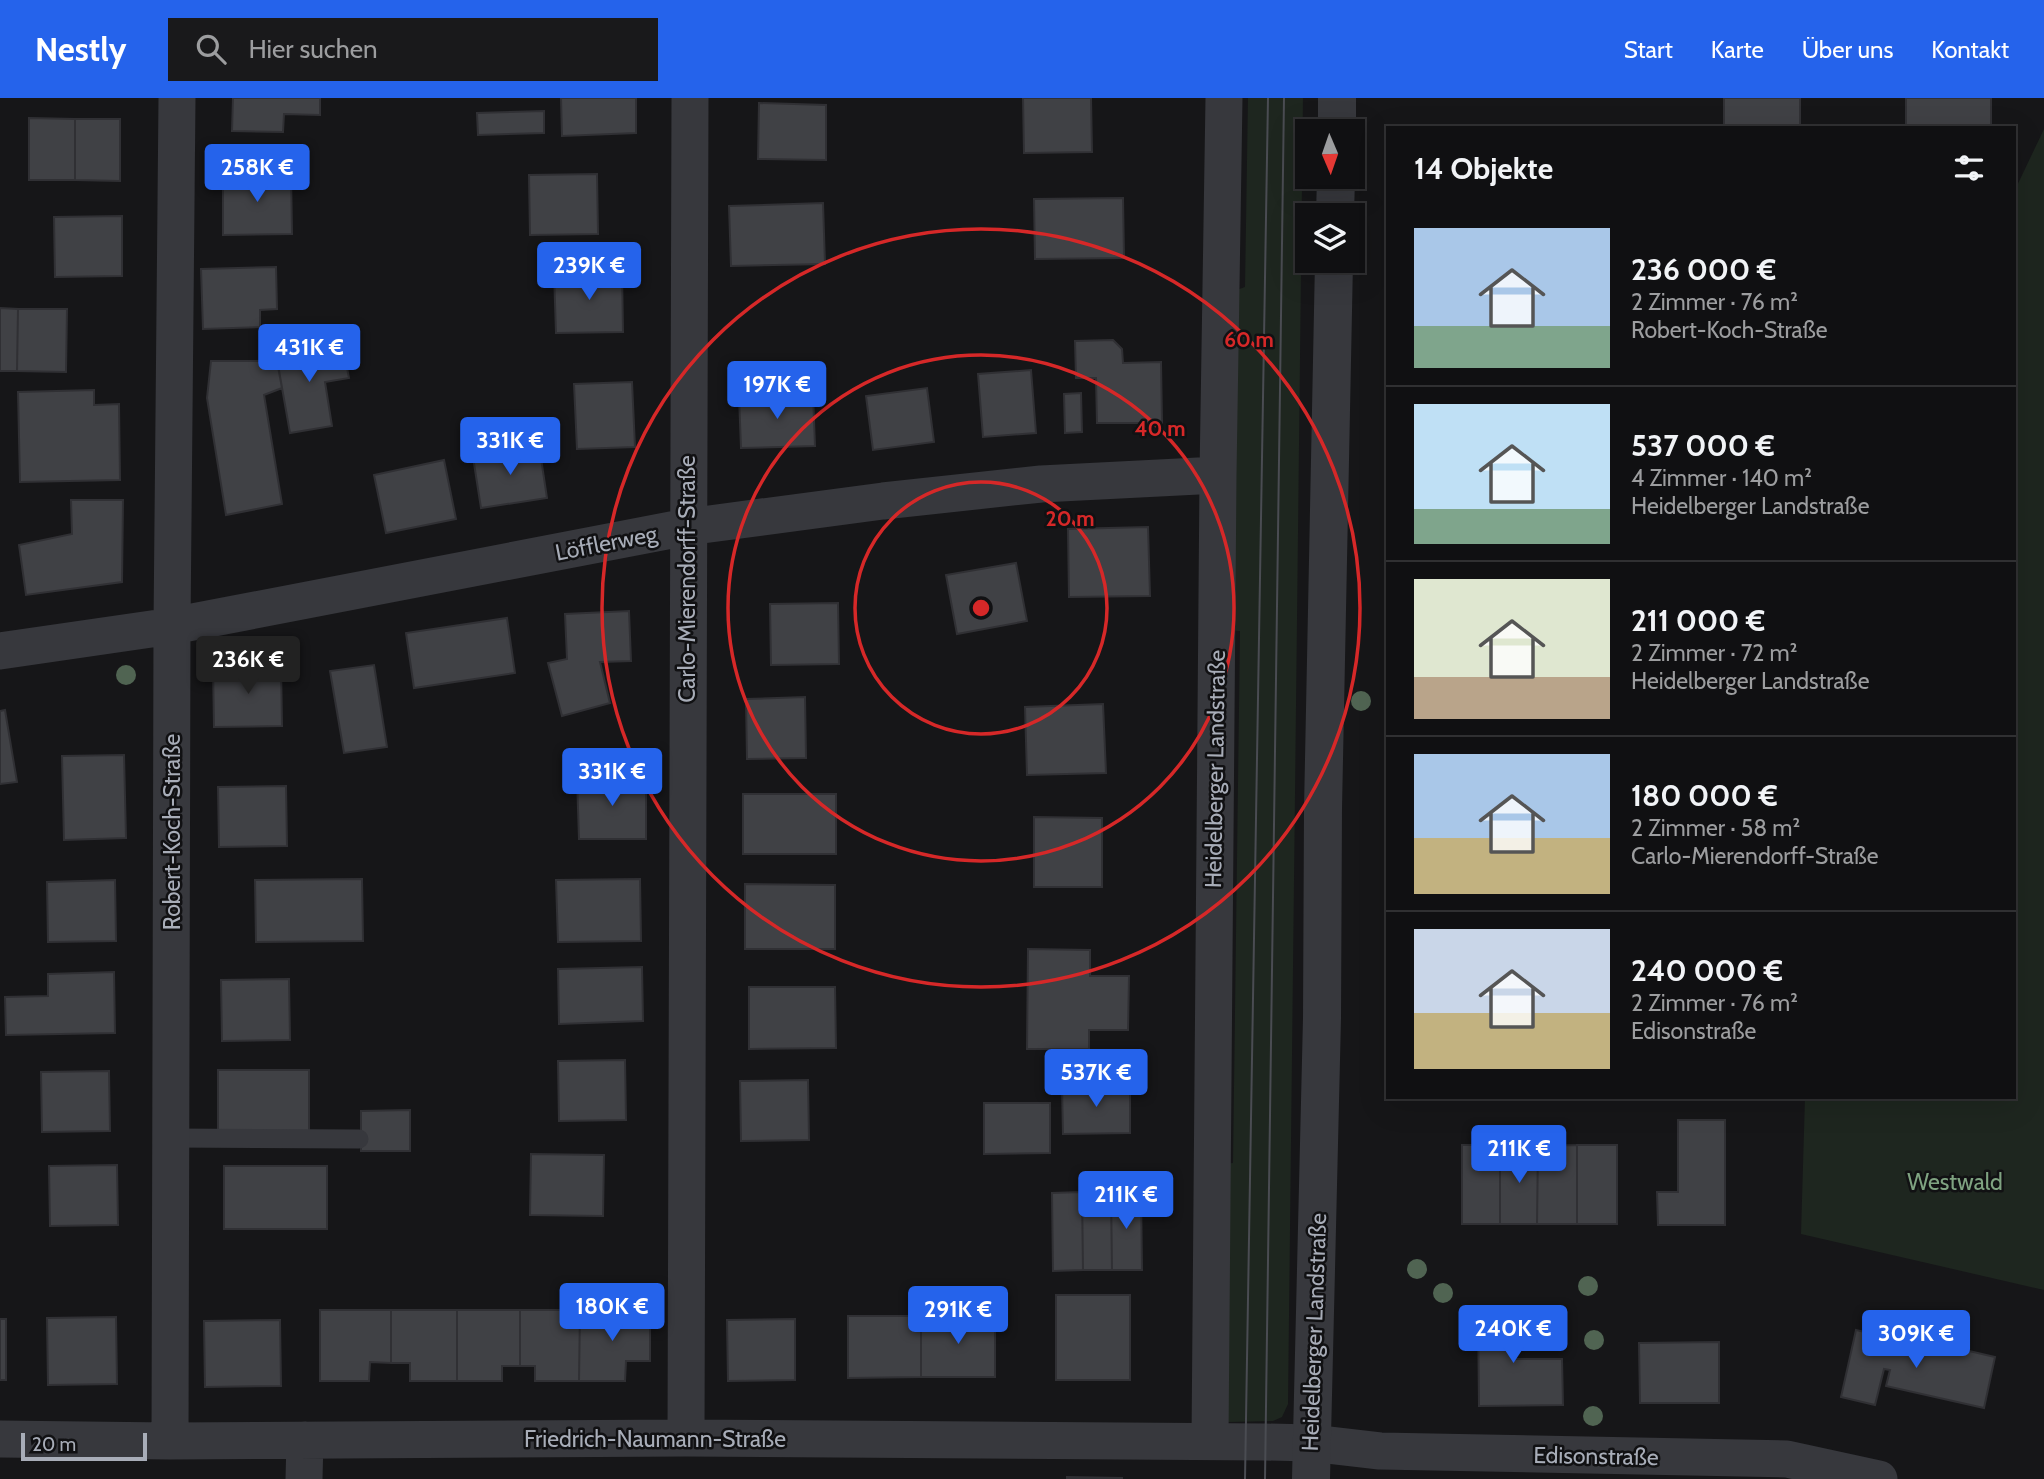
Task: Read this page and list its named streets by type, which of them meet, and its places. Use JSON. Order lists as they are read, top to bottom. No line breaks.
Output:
{"streets":{"street":["Löfflerweg","Carlo-Mierendorff-Straße","Heidelberger Landstraße","Robert-Koch-Straße","Friedrich-Naumann-Straße","Edisonstraße"]},"crossings":[["Löfflerweg","Carlo-Mierendorff-Straße"],["Löfflerweg","Heidelberger Landstraße"],["Löfflerweg","Robert-Koch-Straße"],["Carlo-Mierendorff-Straße","Friedrich-Naumann-Straße"],["Heidelberger Landstraße","Friedrich-Naumann-Straße"],["Heidelberger Landstraße","Edisonstraße"],["Robert-Koch-Straße","Friedrich-Naumann-Straße"],["Friedrich-Naumann-Straße","Edisonstraße"]],"parks":["Westwald"],"scale_bar":"20 m","north":"bottom","page":{"header":"Nestly","search":"Hier suchen","nav":["Start","Karte","Über uns","Kontakt"],"heading":"14 Objekte","price":["258K €","239K €","431K €","197K €","331K €","236K €","331K €","537K €","211K €","211K €","180K €","291K €","240K €","309K €"],"list":[{"name":"236 000 €","note":"2 Zimmer · 76 m² · Robert-Koch-Straße"},{"name":"537 000 €","note":"4 Zimmer · 140 m² · Heidelberger Landstraße"},{"name":"211 000 €","note":"2 Zimmer · 72 m² · Heidelberger Landstraße"},{"name":"180 000 €","note":"2 Zimmer · 58 m² · Carlo-Mierendorff-Straße"},{"name":"240 000 €","note":"2 Zimmer · 76 m² · Edisonstraße"}],"scale":"20 m"},"rings":["60 m","40 m","20 m"]}
